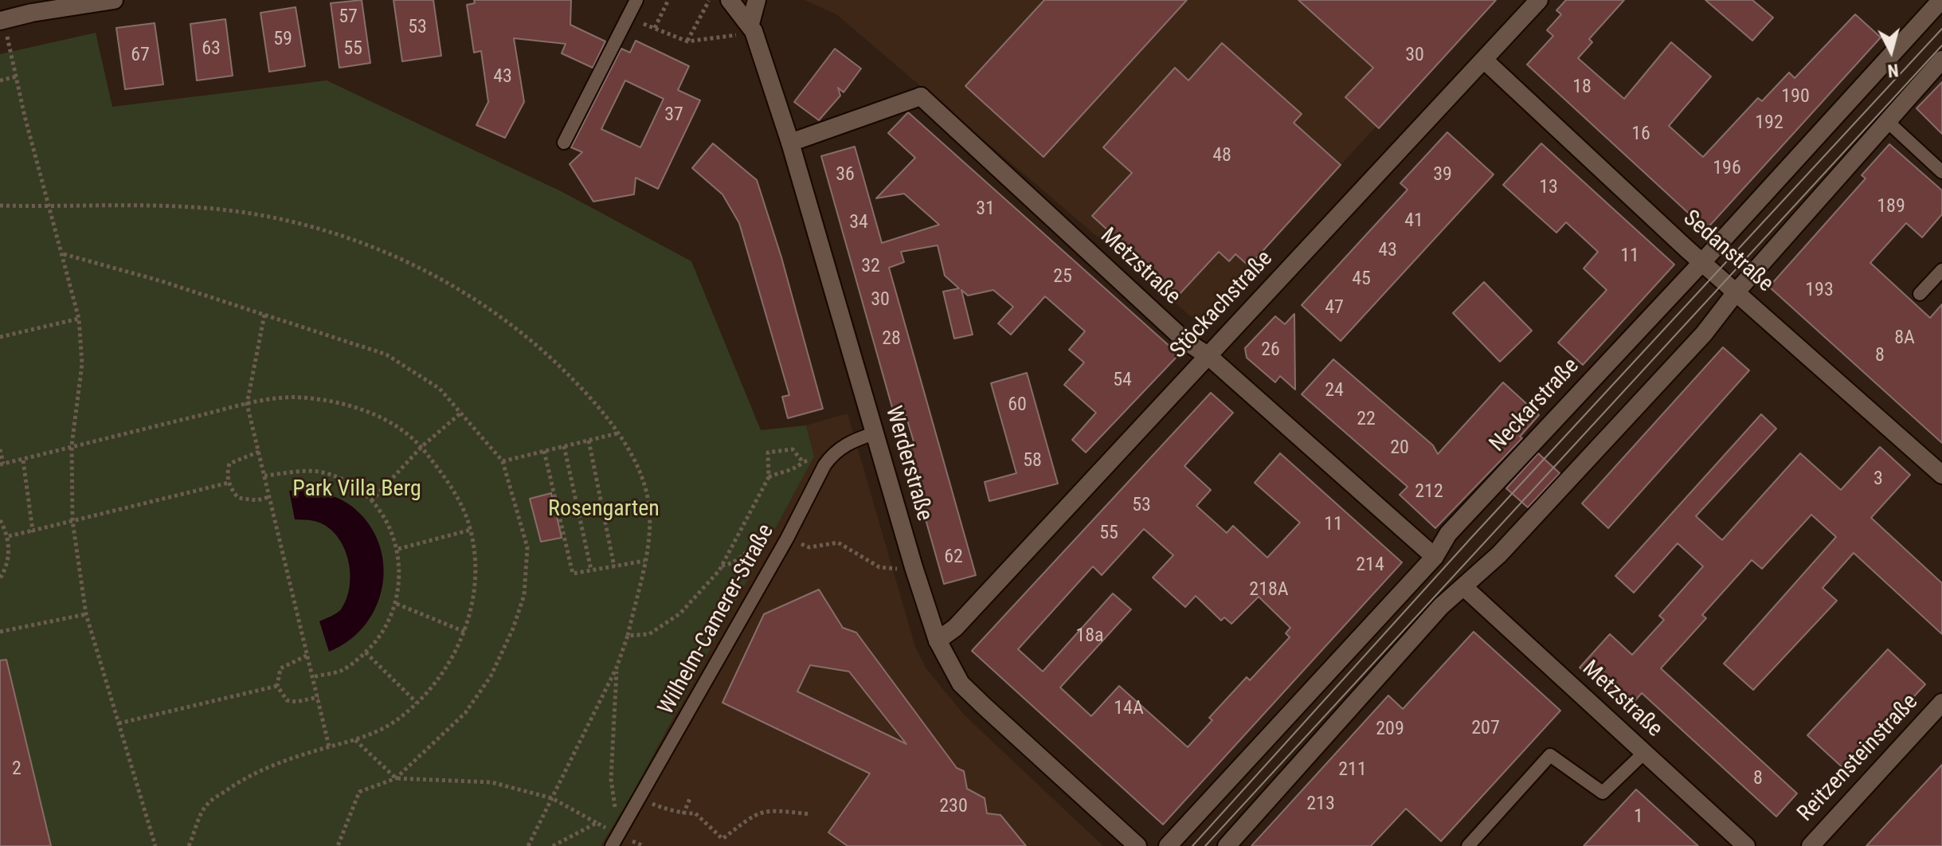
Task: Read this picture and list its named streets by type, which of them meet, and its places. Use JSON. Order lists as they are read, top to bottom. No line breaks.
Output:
{"streets":{"street":["Sedanstraße","Metzstraße","Stöckachstraße","Neckarstraße","Werderstraße","Reitzensteinstraße"],"lane":["Wilhelm-Camerer-Straße"]},"crossings":[["Sedanstraße","Stöckachstraße"],["Sedanstraße","Neckarstraße"],["Metzstraße","Stöckachstraße"],["Metzstraße","Neckarstraße"],["Metzstraße","Werderstraße"],["Stöckachstraße","Werderstraße"]],"parks":["Park Villa Berg","Rosengarten"],"house_numbers":["57","53","59","63","55","67","30","43","18","190","37","192","16","48","196","36","39","13","189","31","41","34","43","11","32","25","45","193","30","47","8A","28","26","8","54","24","60","22","20","58","3","212","53","11","55","62","214","218A","18a","14A","207","209","2","211","8","213","230","1"],"north":"bottom"}
